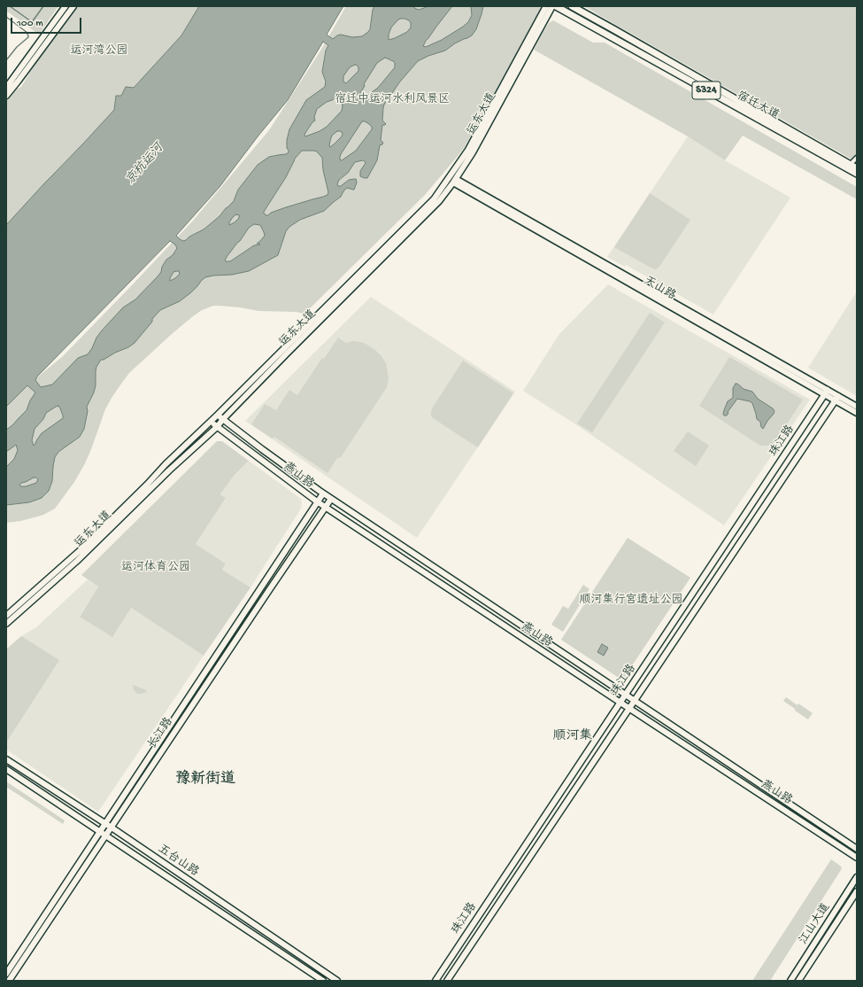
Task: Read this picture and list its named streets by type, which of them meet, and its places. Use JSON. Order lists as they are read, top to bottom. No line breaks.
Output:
{"streets":{"main road":["S324","宿迁大道"],"street":["运东大道","天山路","珠江路","燕山路","长江路","五台山路","江山大道"]},"crossings":[["运东大道","天山路"],["运东大道","燕山路"],["天山路","珠江路"],["珠江路","燕山路"],["燕山路","长江路"],["长江路","五台山路"]],"districts":["顺河集","豫新街道"],"water":["京杭运河"],"parks":["运河湾公园","宿迁中运河水利风景区","运河体育公园","顺河集行宫遗址公园"],"scale_bar":"100 m"}
